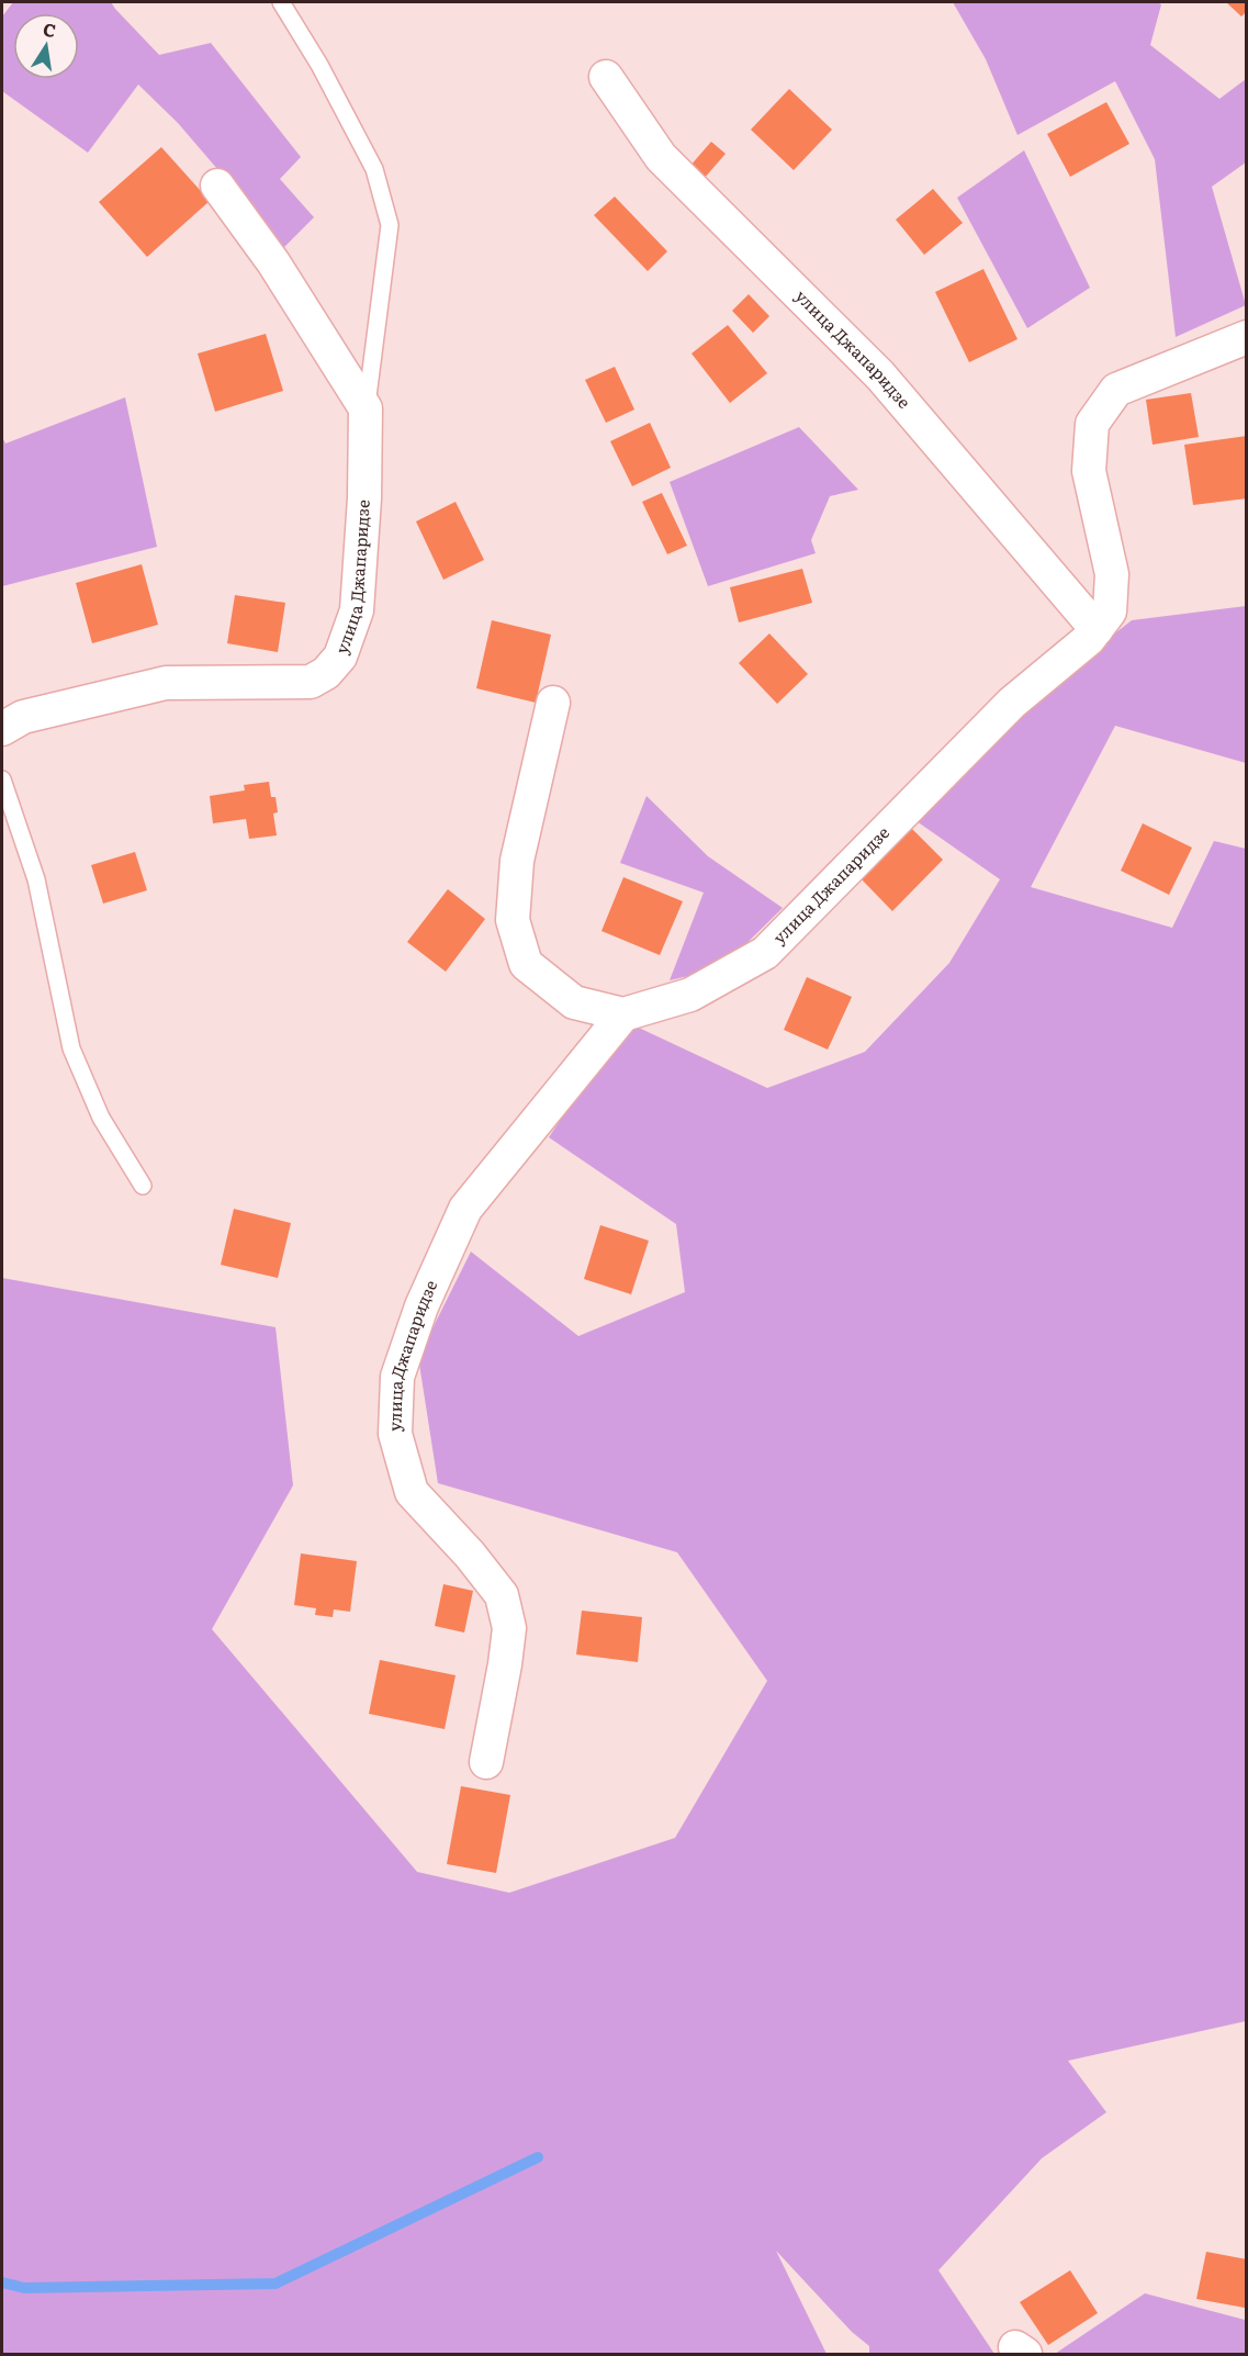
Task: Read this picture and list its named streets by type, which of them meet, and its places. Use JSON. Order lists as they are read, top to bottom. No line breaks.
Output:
{"streets":{"street":["улица Джапаридзе"]},"north":"top"}
